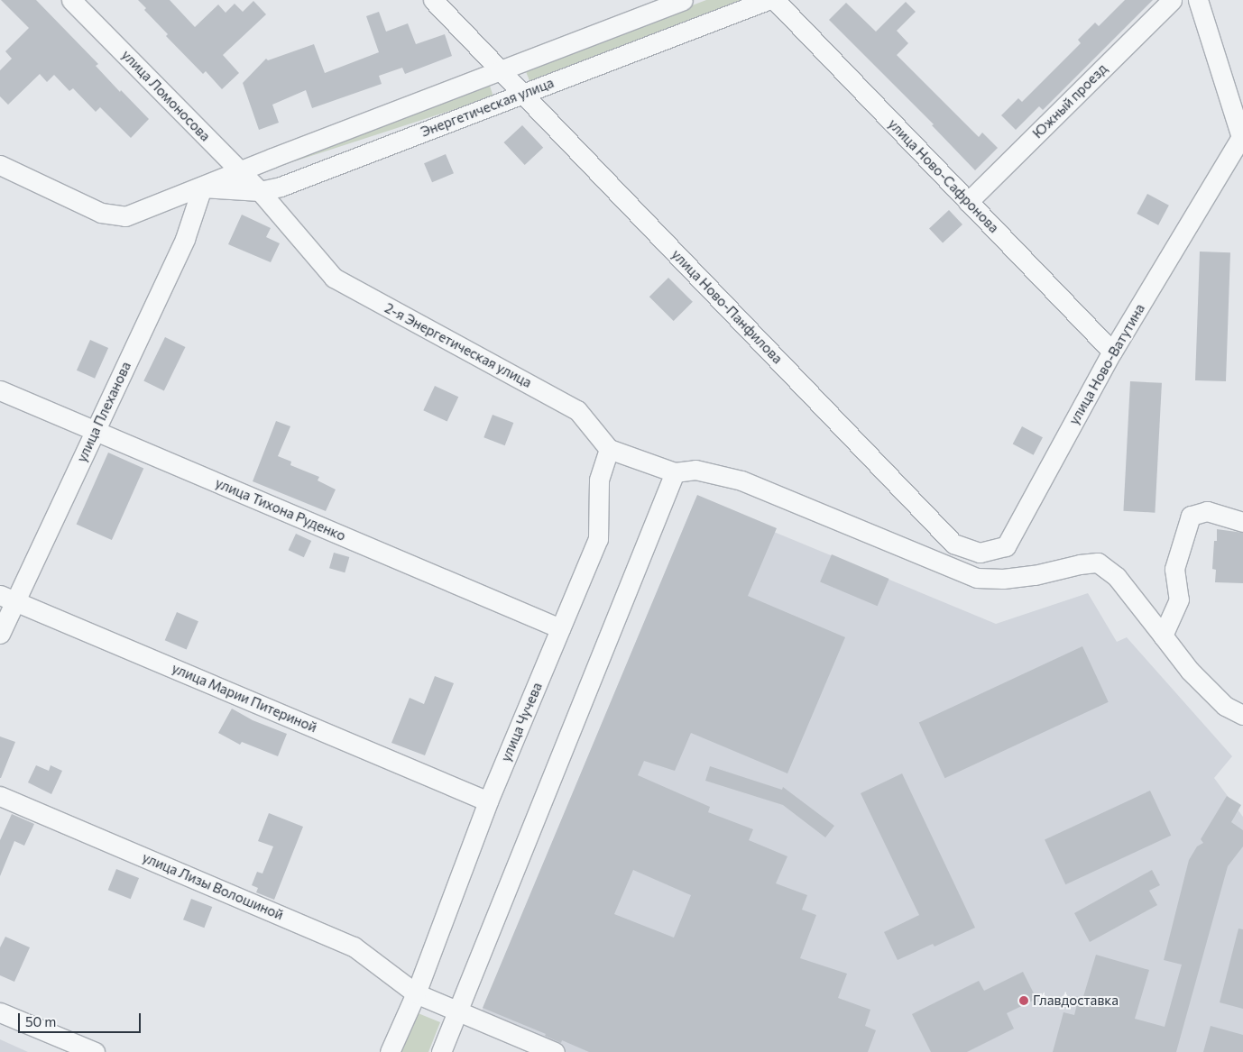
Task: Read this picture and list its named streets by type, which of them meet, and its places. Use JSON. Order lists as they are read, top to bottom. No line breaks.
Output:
{"streets":{"street":["улица Ломоносова","Южный проезд","Энергетическая улица","улица Ново-Сафронова","улица Ново-Панфилова","2-я Энергетическая улица","улица Ново-Ватутина","улица Плеханова","улица Тихона Руденко","улица Марии Питериной","улица Чучева","улица Лизы Волошиной"]},"crossings":[["улица Ломоносова","Энергетическая улица"],["улица Ломоносова","2-я Энергетическая улица"],["Южный проезд","улица Ново-Сафронова"],["Энергетическая улица","улица Ново-Панфилова"],["Энергетическая улица","2-я Энергетическая улица"],["Энергетическая улица","улица Плеханова"],["улица Ново-Сафронова","улица Ново-Ватутина"],["улица Ново-Панфилова","улица Ново-Ватутина"],["2-я Энергетическая улица","улица Чучева"],["улица Плеханова","улица Тихона Руденко"],["улица Плеханова","улица Марии Питериной"],["улица Тихона Руденко","улица Чучева"],["улица Марии Питериной","улица Чучева"],["улица Чучева","улица Лизы Волошиной"]],"places":["Главдоставка"],"scale_bar":"50 m"}
